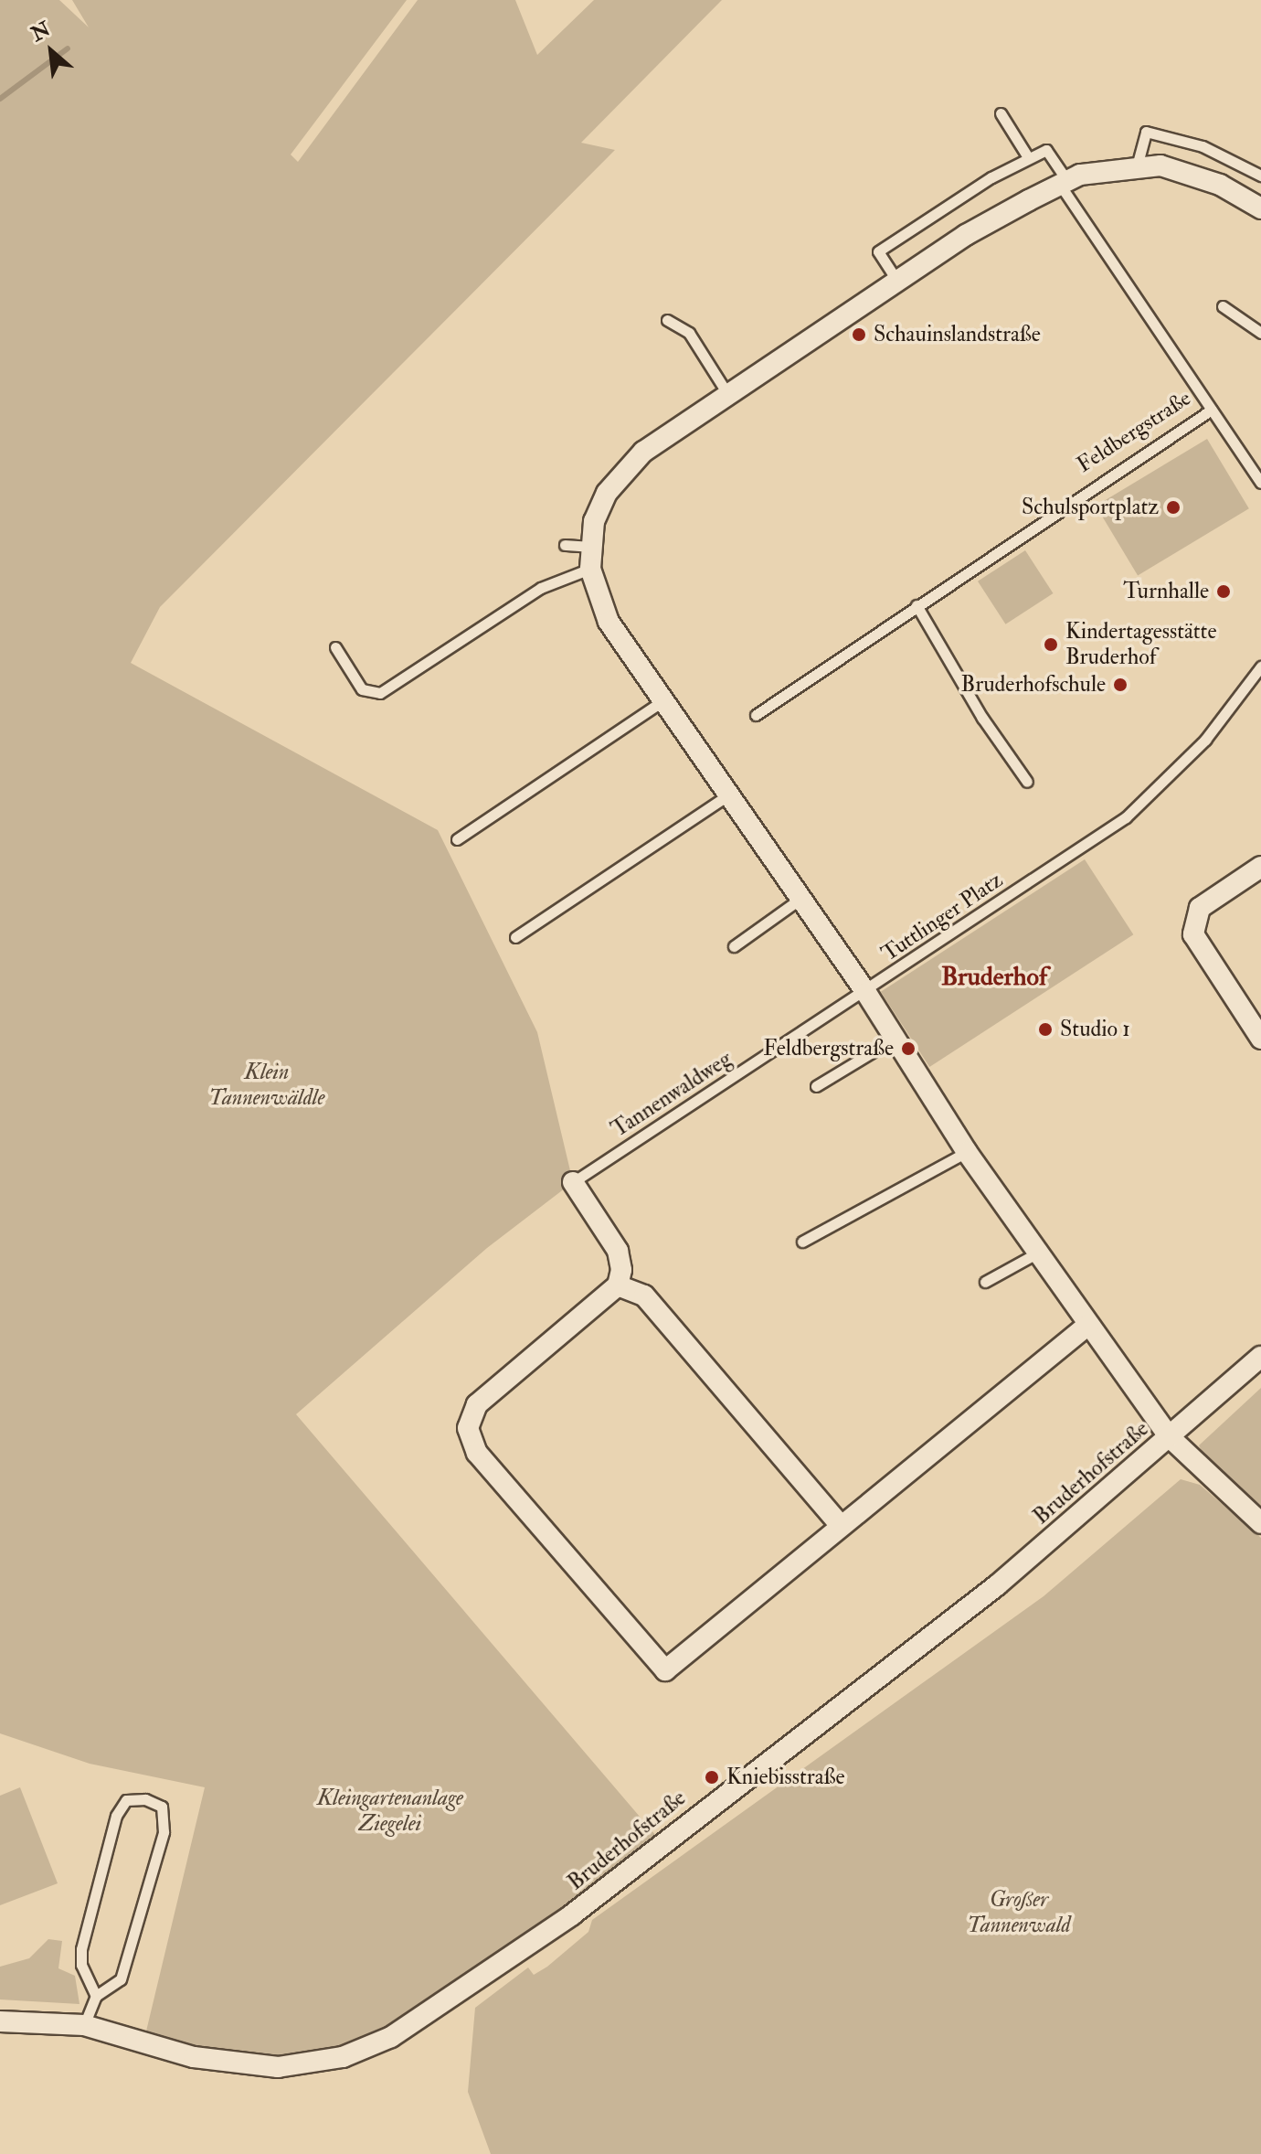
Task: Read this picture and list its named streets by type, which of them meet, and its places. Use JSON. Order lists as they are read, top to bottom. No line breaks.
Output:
{"streets":{"street":["Bruderhofstraße"],"lane":["Feldbergstraße","Tuttlinger Platz","Tannenwaldweg"]},"crossings":[["Tuttlinger Platz","Tannenwaldweg"]],"districts":["Bruderhof"],"parks":["Klein Tannenwäldle","Kleingartenanlage Ziegelei","Großer Tannenwald"],"places":["Schauinslandstraße","Schulsportplatz","Turnhalle","Kindertagesstätte Bruderhof","Bruderhofschule","Studio 1","Feldbergstraße","Kniebisstraße"],"north":"top left"}
